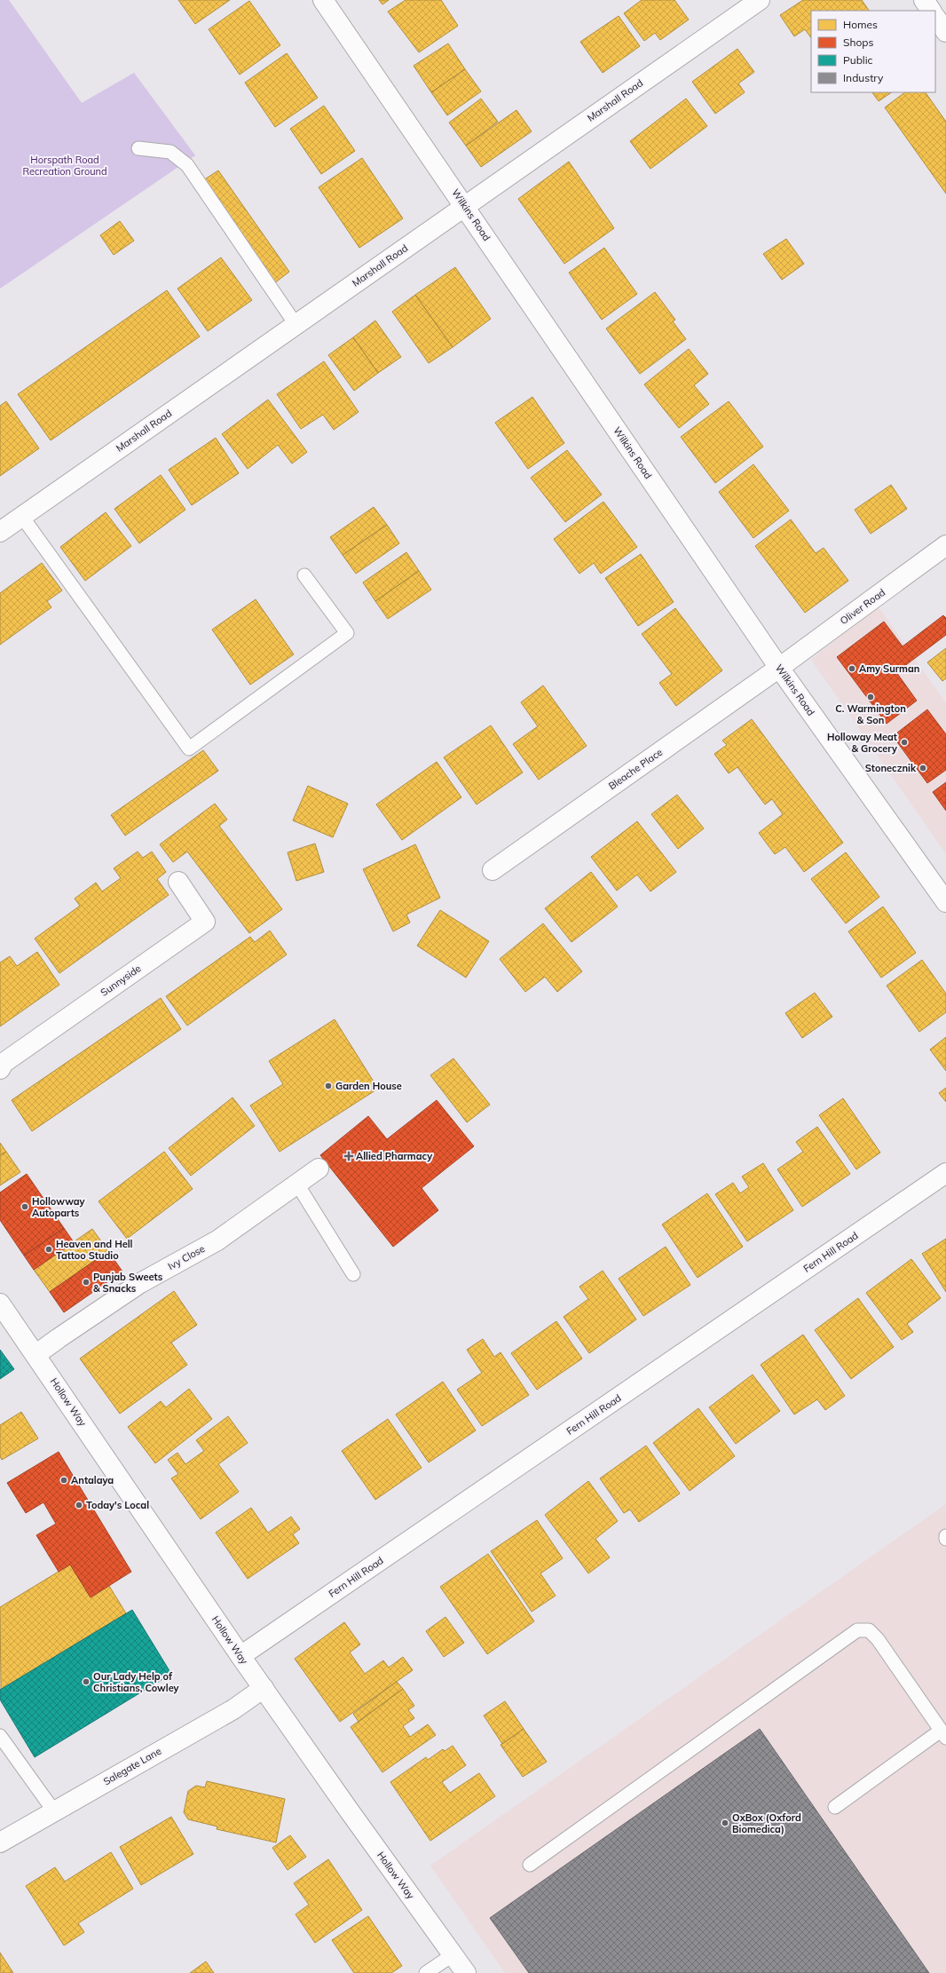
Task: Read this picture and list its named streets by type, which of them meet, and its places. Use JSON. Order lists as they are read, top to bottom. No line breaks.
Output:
{"streets":{"street":["Marshall Road","Wilkins Road","Oliver Road","Bleache Place","Sunnyside","Fern Hill Road","Ivy Close","Hollow Way","Salegate Lane"]},"crossings":[["Marshall Road","Wilkins Road"],["Wilkins Road","Oliver Road"],["Wilkins Road","Bleache Place"],["Oliver Road","Bleache Place"],["Fern Hill Road","Hollow Way"],["Ivy Close","Hollow Way"],["Hollow Way","Salegate Lane"]],"parks":["Horspath Road Recreation Ground"],"places":{"other":["Amy Surman","C. Warmington & Son","Holloway Meat & Grocery","Stonecznik","Garden House","Hollowway Autoparts","Heaven and Hell Tattoo Studio","Punjab Sweets & Snacks","Antalaya","Today's Local","Our Lady Help of Christians, Cowley","OxBox (Oxford Biomedica)"],"health":["Allied Pharmacy"]},"legend":["Homes","Shops","Public","Industry"]}
